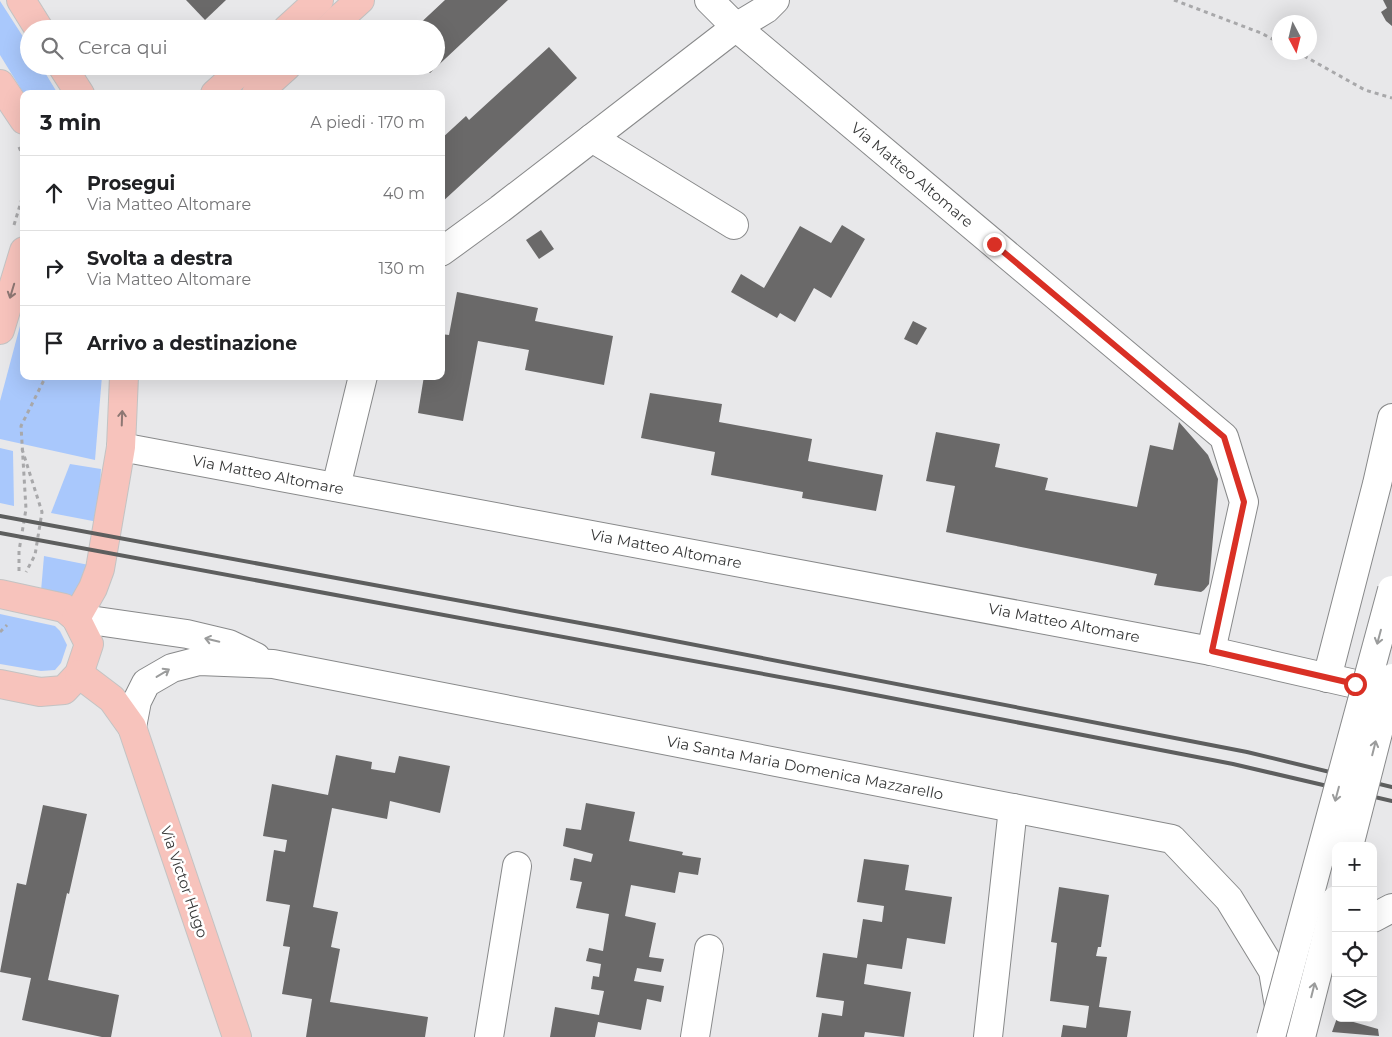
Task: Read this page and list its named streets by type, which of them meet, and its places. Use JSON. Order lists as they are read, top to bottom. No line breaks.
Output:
{"streets":{"main road":["Via Victor Hugo"],"street":["Via Matteo Altomare","Via Santa Maria Domenica Mazzarello"]},"crossings":[["Via Santa Maria Domenica Mazzarello","Via Victor Hugo"]],"north":"bottom","page":{"search":"Cerca qui","heading":["3 min","A piedi · 170 m"],"list":[["Prosegui","Via Matteo Altomare","40 m"],["Svolta a destra","Via Matteo Altomare","130 m"],"Arrivo a destinazione"],"map_buttons":["+","−"]}}
